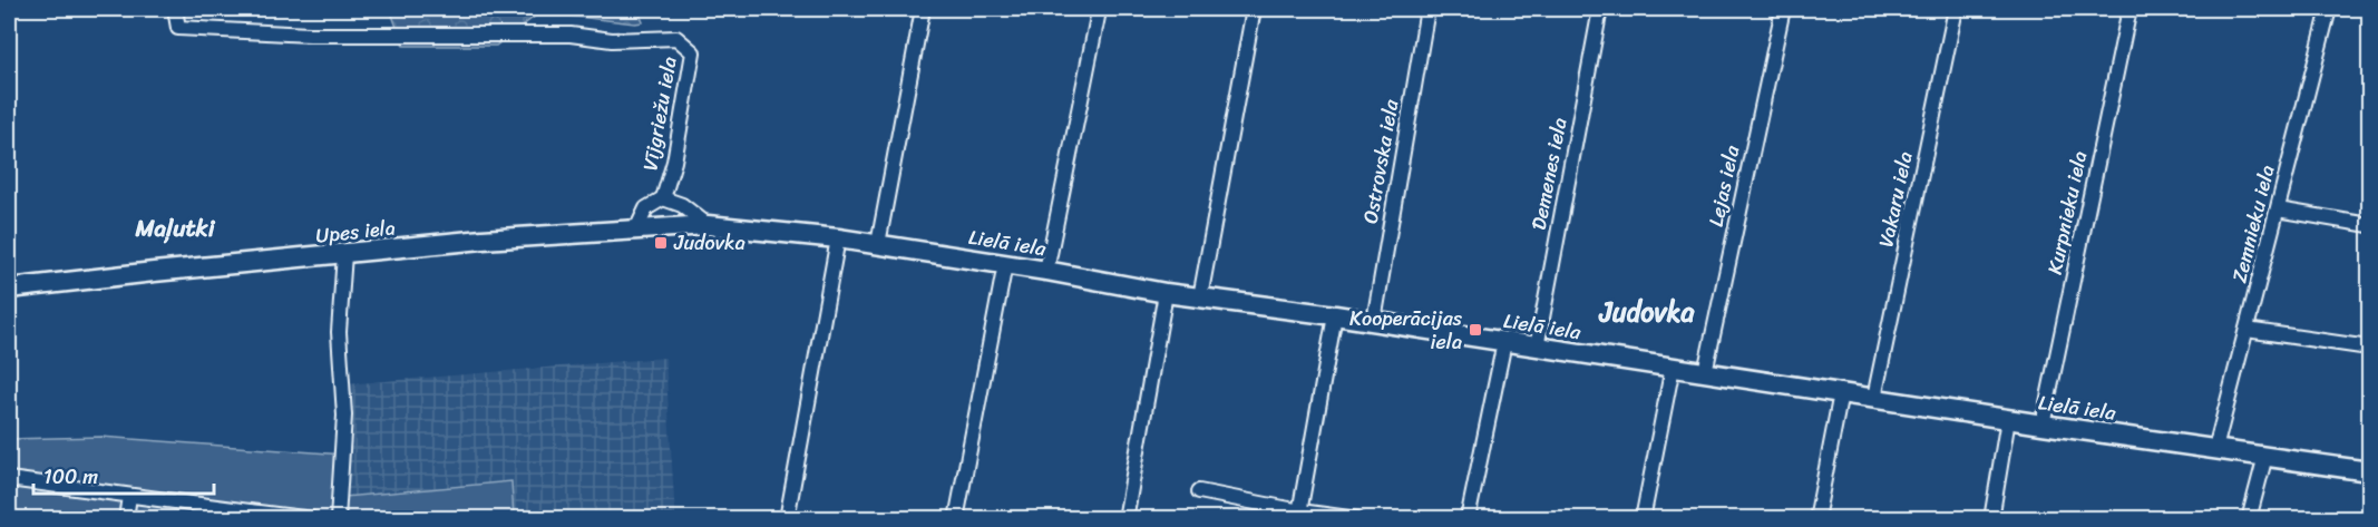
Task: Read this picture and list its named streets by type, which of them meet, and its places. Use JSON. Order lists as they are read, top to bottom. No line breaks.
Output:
{"streets":{"street":["Vījgriežu iela","Ostrovska iela","Demenes iela","Lejas iela","Vakaru iela","Kurpnieku iela","Zemnieku iela","Upes iela","Lielā iela"]},"crossings":[["Ostrovska iela","Lielā iela"],["Demenes iela","Lielā iela"],["Lejas iela","Lielā iela"],["Vakaru iela","Lielā iela"],["Kurpnieku iela","Lielā iela"],["Zemnieku iela","Lielā iela"],["Upes iela","Lielā iela"]],"districts":["Maļutki","Judovka"],"places":{"transit":["Judovka","Kooperācijas iela"]},"scale_bar":"100 m"}
